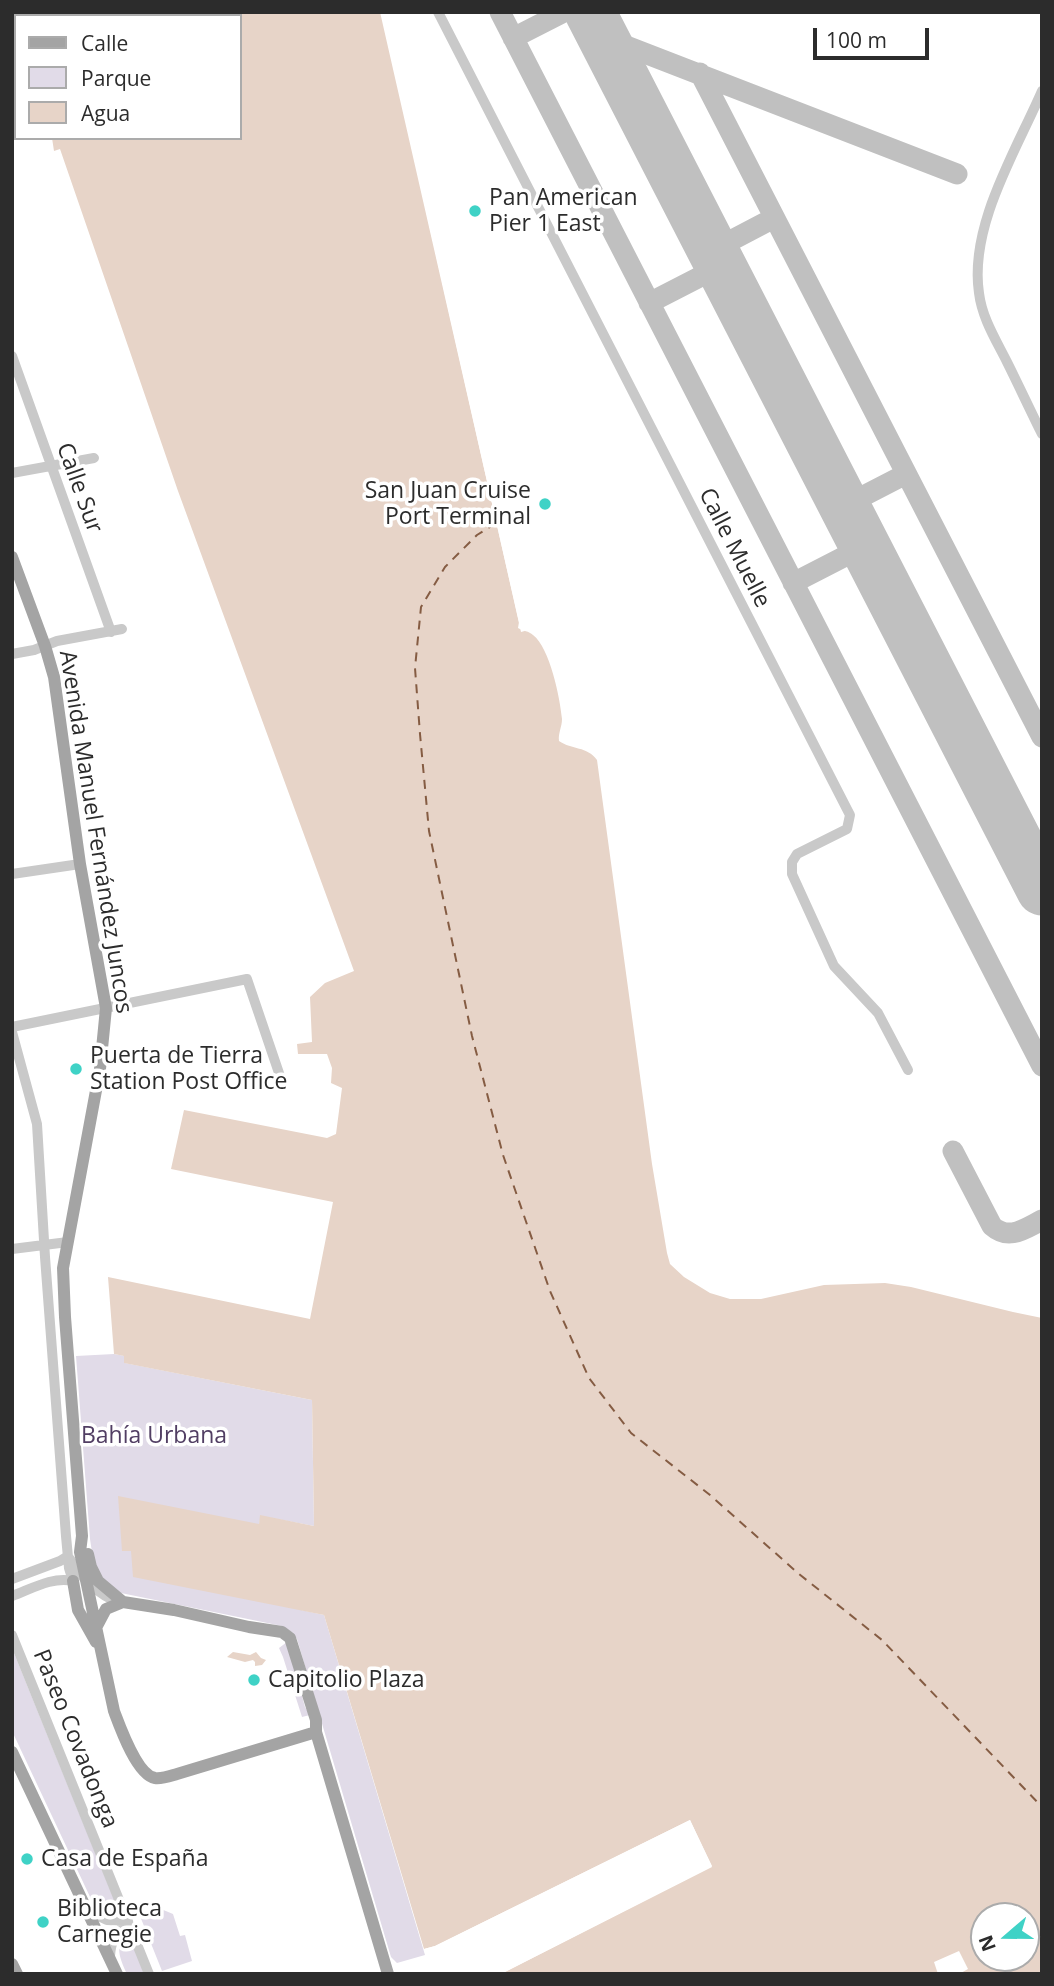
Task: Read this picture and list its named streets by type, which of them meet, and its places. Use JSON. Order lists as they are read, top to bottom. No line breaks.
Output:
{"streets":{"main road":["Avenida Manuel Fernández Juncos"],"street":["Calle Sur","Calle Muelle","Paseo Covadonga"]},"crossings":[["Calle Sur","Avenida Manuel Fernández Juncos"]],"parks":["Bahía Urbana"],"places":["Pan American Pier 1 East","San Juan Cruise Port Terminal","Puerta de Tierra Station Post Office","Capitolio Plaza","Casa de España","Biblioteca Carnegie"],"legend":["Calle","Parque","Agua"],"scale_bar":"100 m","north":"left"}
